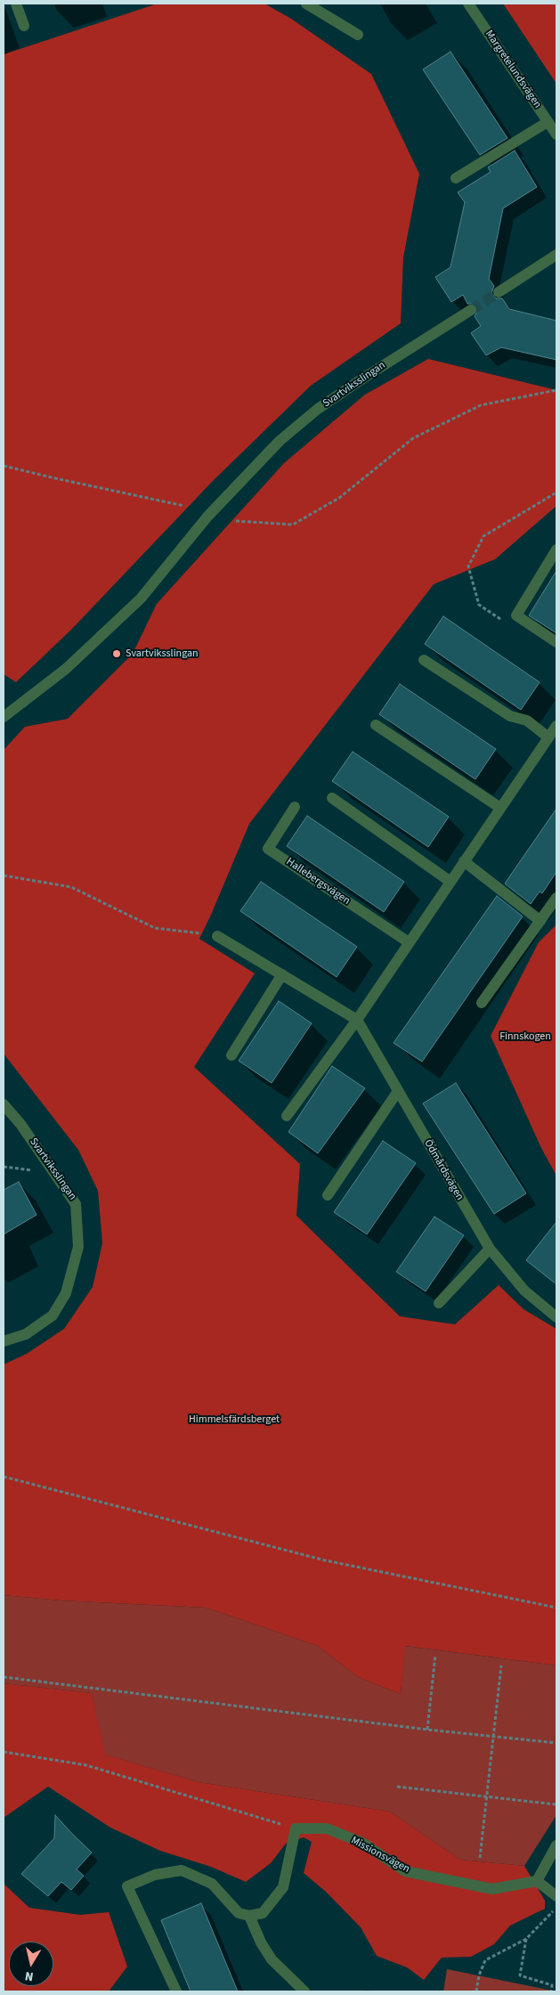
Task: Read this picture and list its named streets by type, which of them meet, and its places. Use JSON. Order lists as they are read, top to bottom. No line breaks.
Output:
{"streets":{"street":["Margretelundsvägen","Svartviksslingan","Hallebergsvägen","Ödmårdsvägen","Missionsvägen"]},"parks":["Finnskogen","Himmelsfärdsberget"],"places":["Svartviksslingan"],"north":"bottom"}
